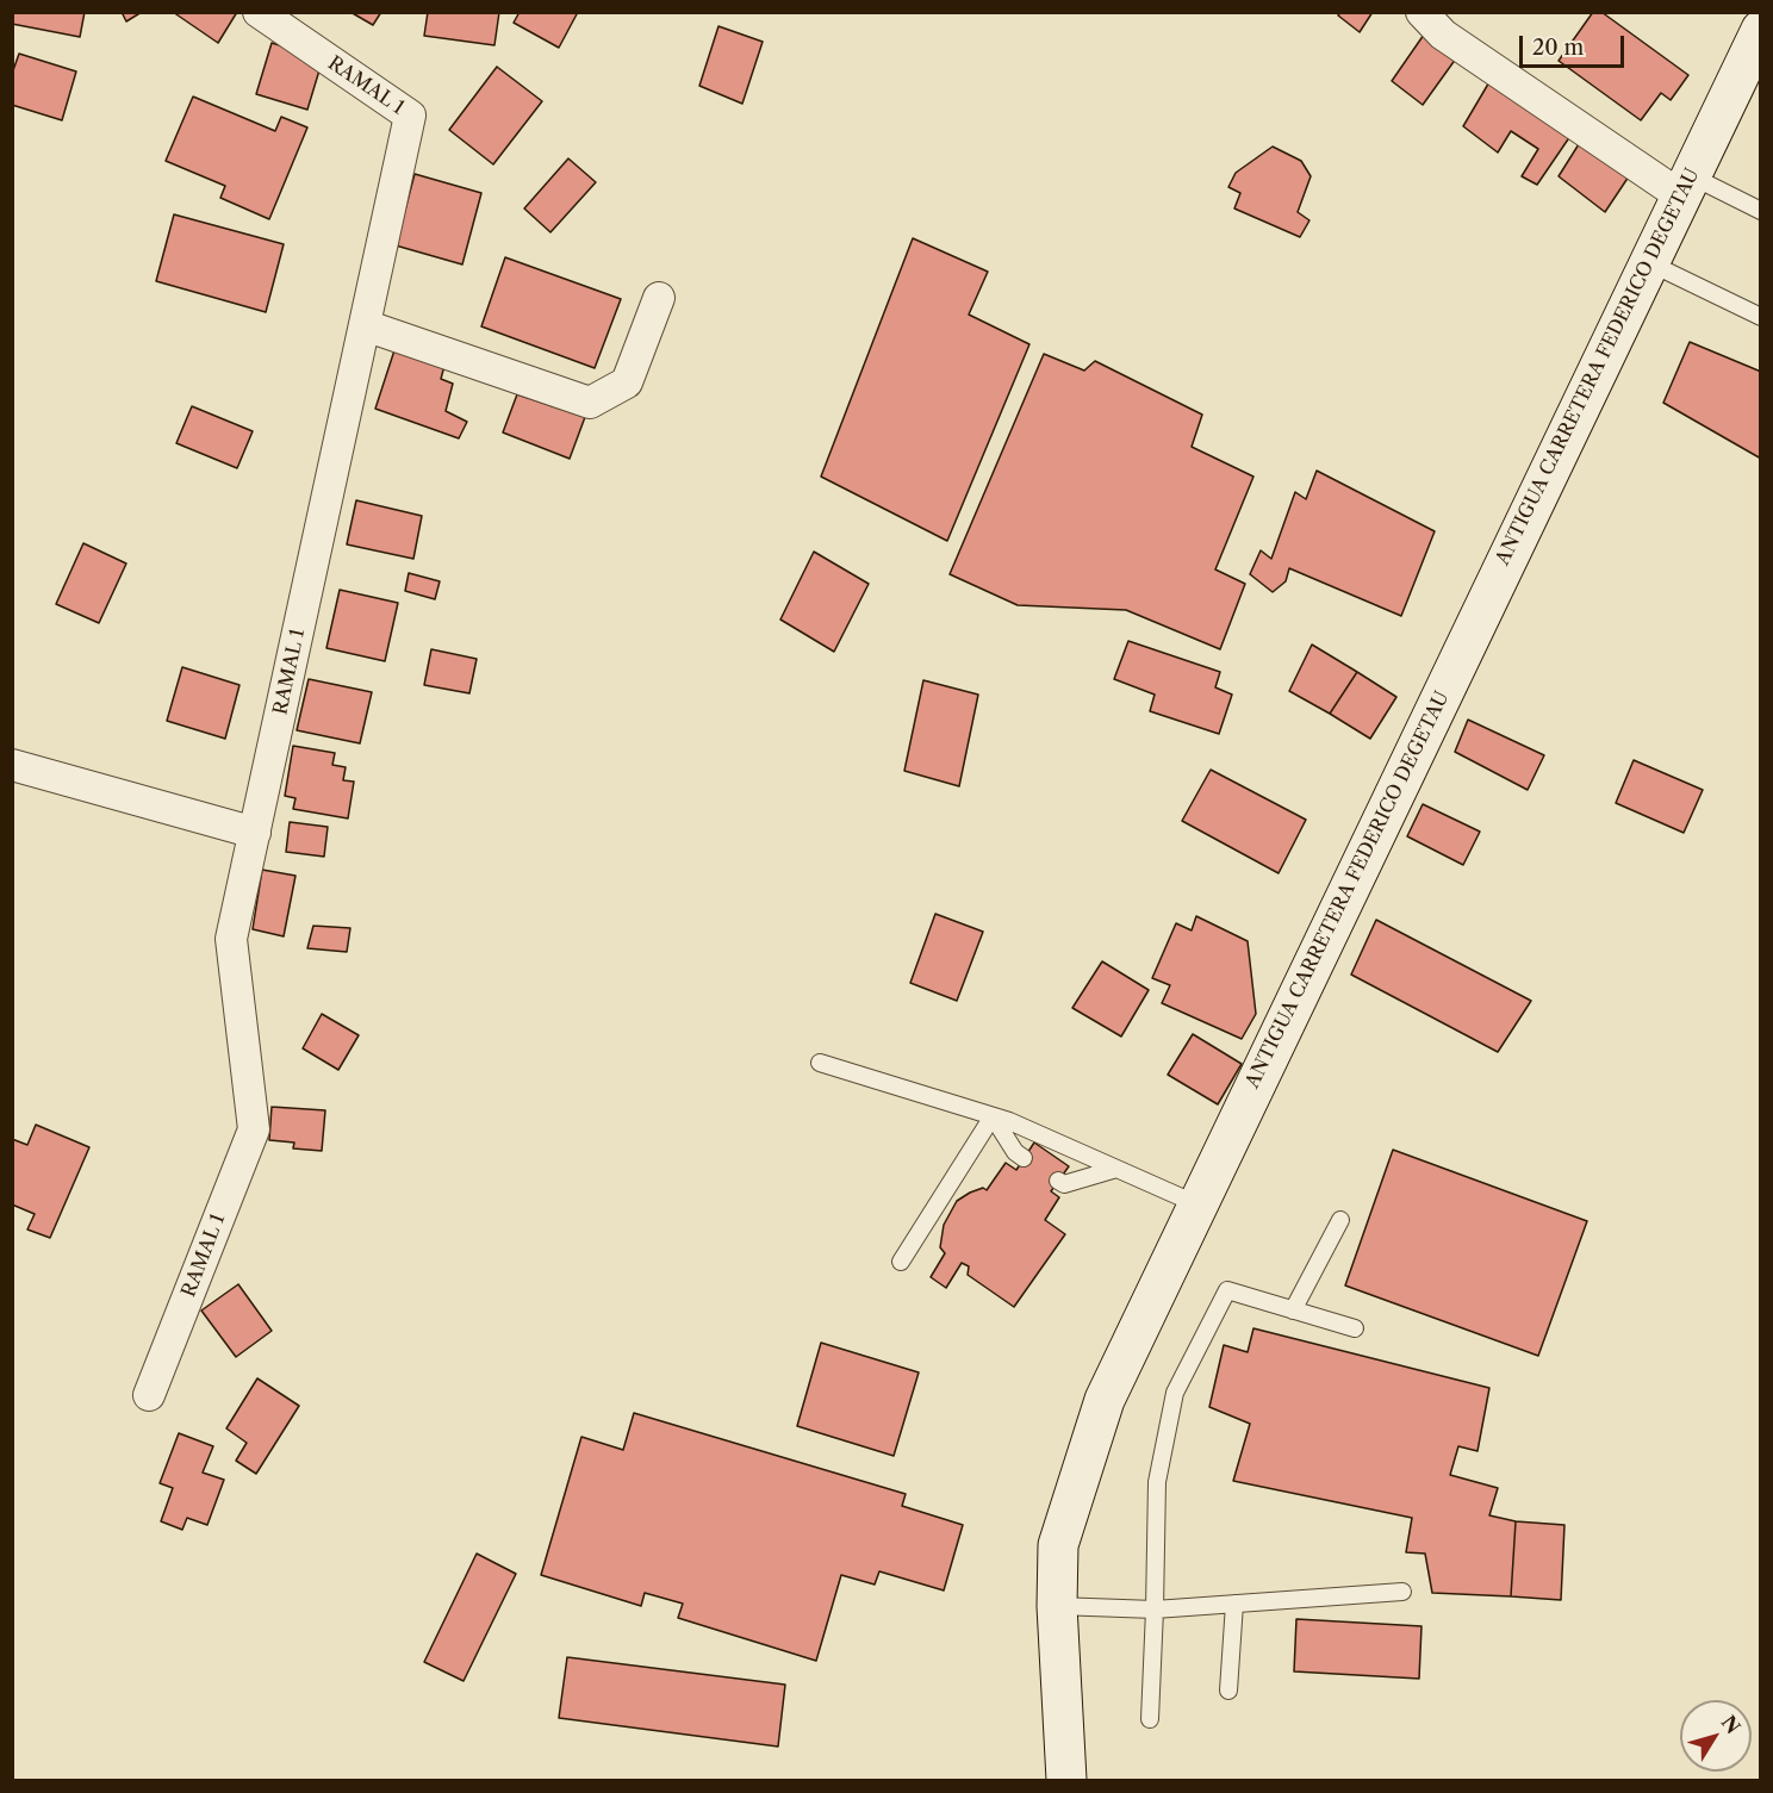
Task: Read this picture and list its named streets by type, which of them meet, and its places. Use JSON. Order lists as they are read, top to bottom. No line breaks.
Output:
{"streets":{"street":["RAMAL 1","ANTIGUA CARRETERA FEDERICO DEGETAU"]},"scale_bar":"20 m","north":"top right"}
